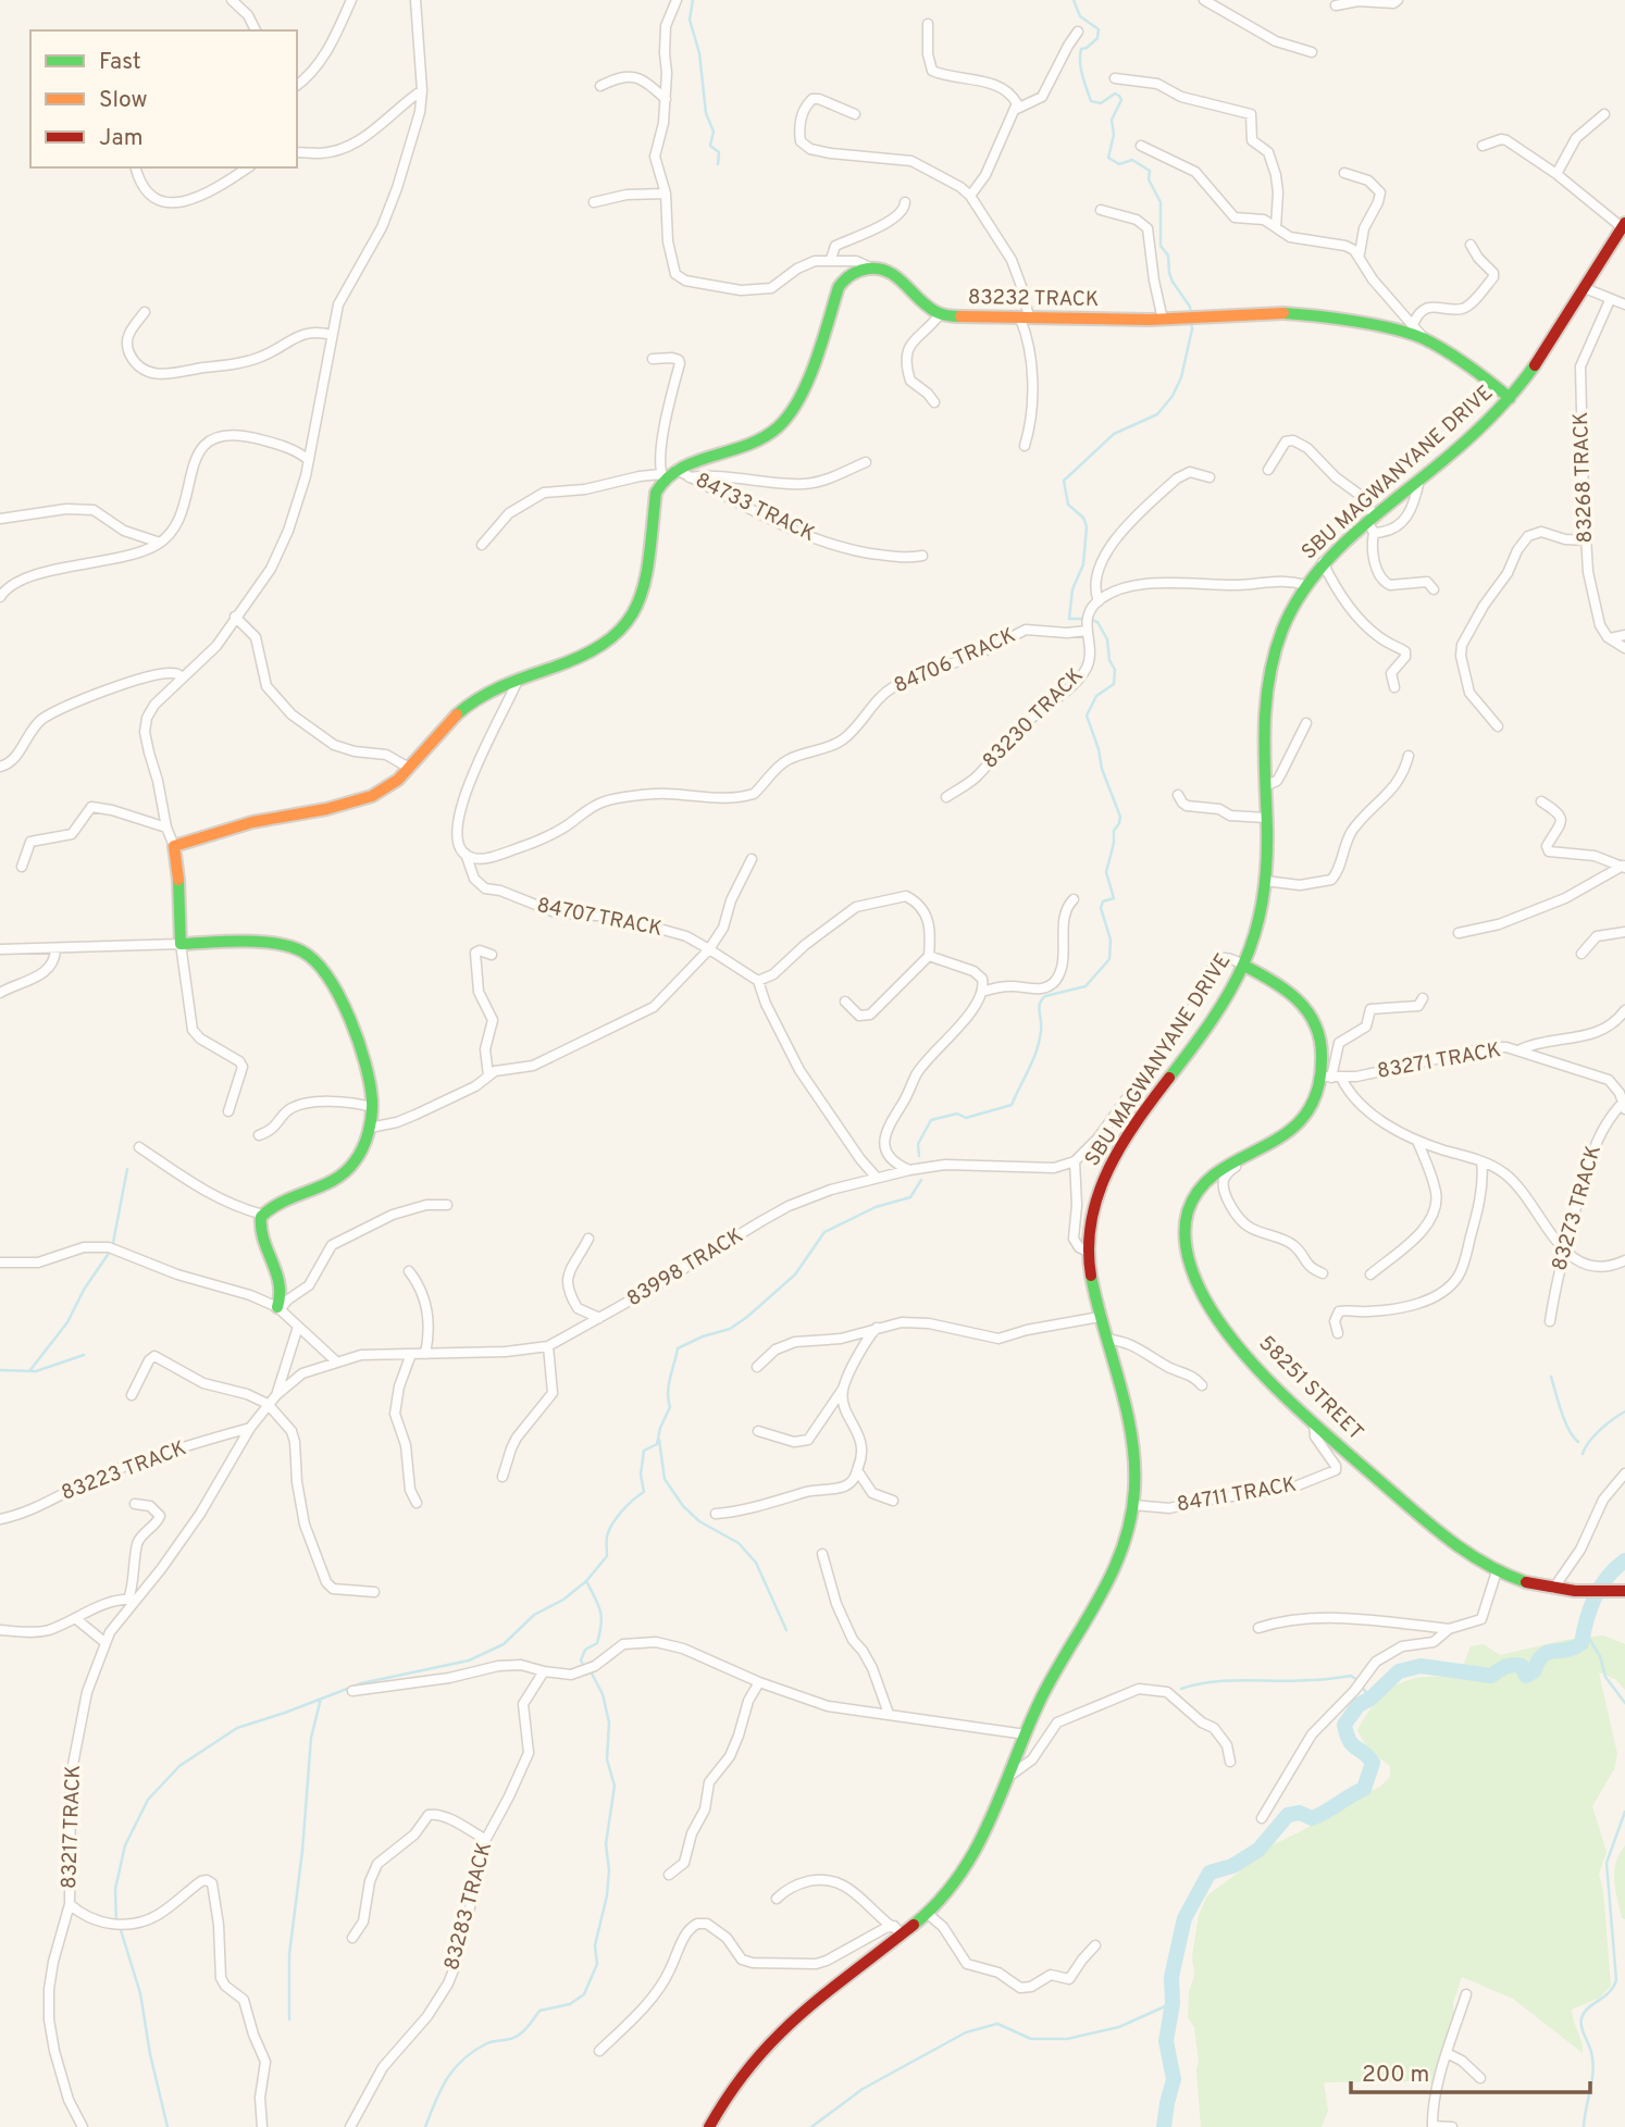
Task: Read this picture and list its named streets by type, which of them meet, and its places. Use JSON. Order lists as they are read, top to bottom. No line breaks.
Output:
{"streets":{"street":["83232 TRACK","SBU MAGWANYANE DRIVE","83268 TRACK","84733 TRACK","84706 TRACK","83230 TRACK","84707 TRACK","83271 TRACK","83273 TRACK","83998 TRACK","58251 STREET","83223 TRACK","84711 TRACK","83217 TRACK","83283 TRACK"]},"crossings":[["83232 TRACK","SBU MAGWANYANE DRIVE"],["SBU MAGWANYANE DRIVE","58251 STREET"],["SBU MAGWANYANE DRIVE","84711 TRACK"],["84706 TRACK","83230 TRACK"],["84706 TRACK","84707 TRACK"],["83271 TRACK","83273 TRACK"],["83271 TRACK","58251 STREET"],["83998 TRACK","83217 TRACK"],["58251 STREET","84711 TRACK"],["83223 TRACK","83217 TRACK"]],"legend":["Fast","Slow","Jam"],"scale_bar":"200 m"}
